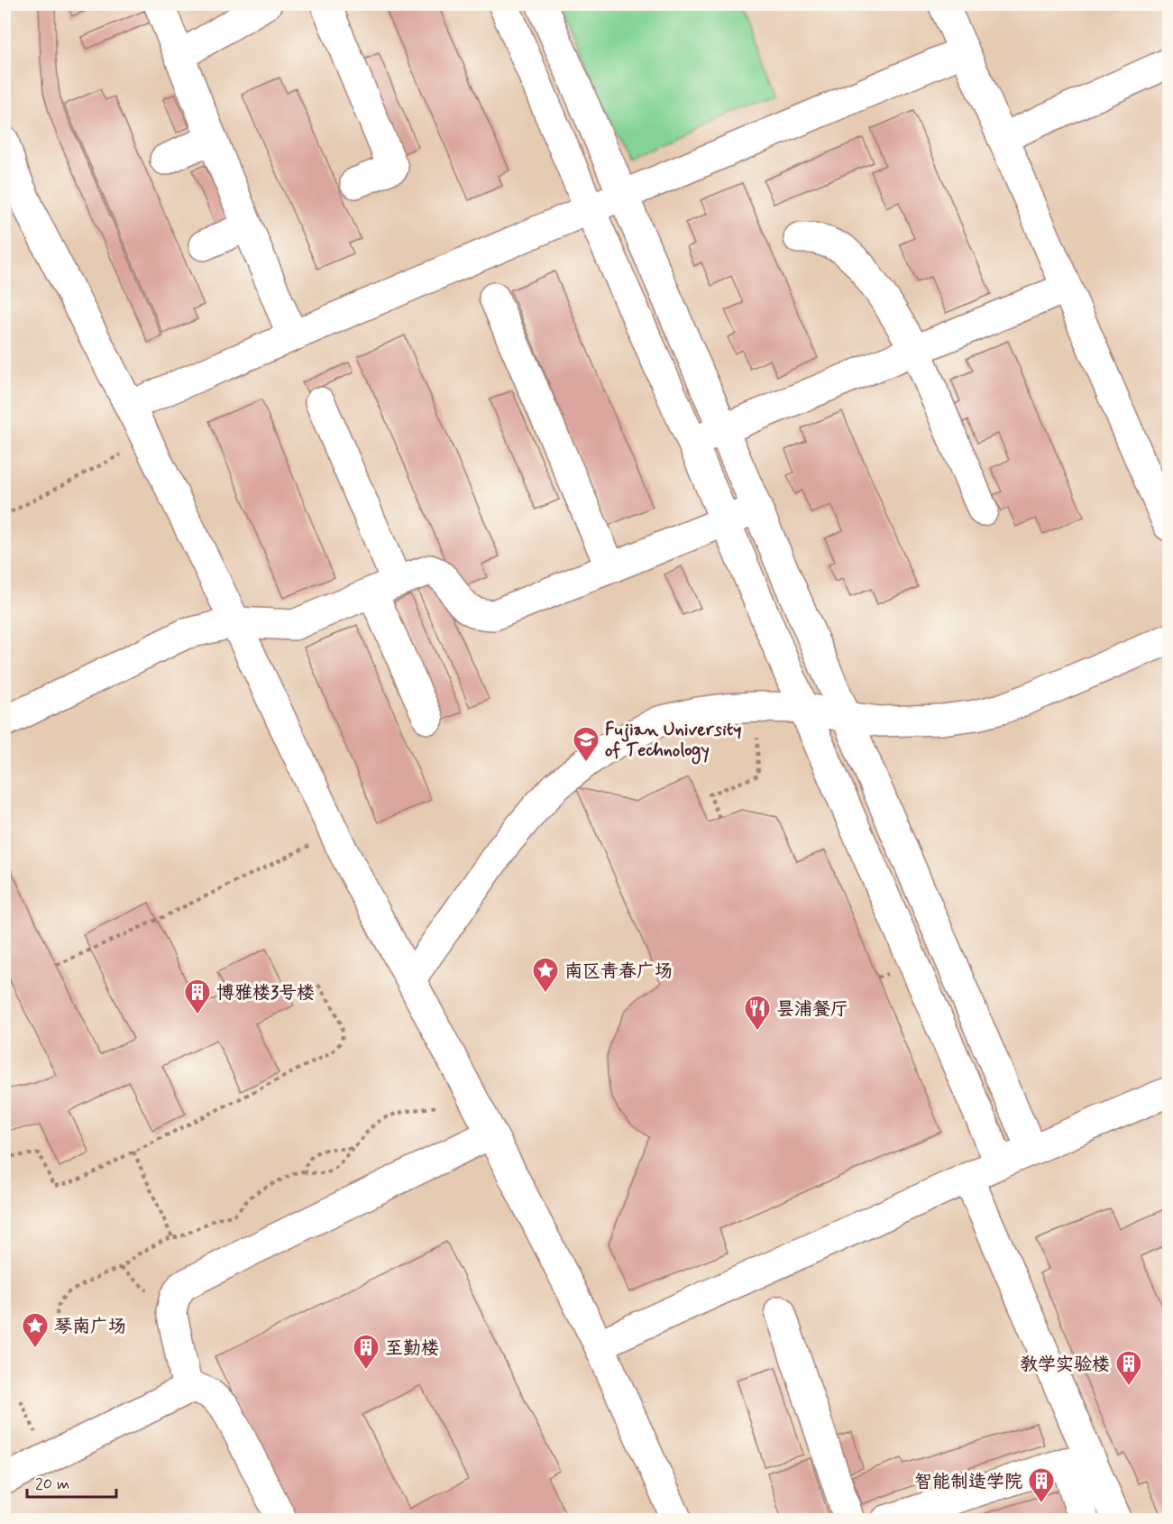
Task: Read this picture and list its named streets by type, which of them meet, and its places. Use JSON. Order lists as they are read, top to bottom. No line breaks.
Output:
{"places":{"school or university":["Fujian University of Technology"],"place":["南区青春广场","琴南广场"],"building":["博雅楼3号楼","至勤楼","教学实验楼","智能制造学院"],"restaurant":["昙浦餐厅"]},"scale_bar":"20 m"}
